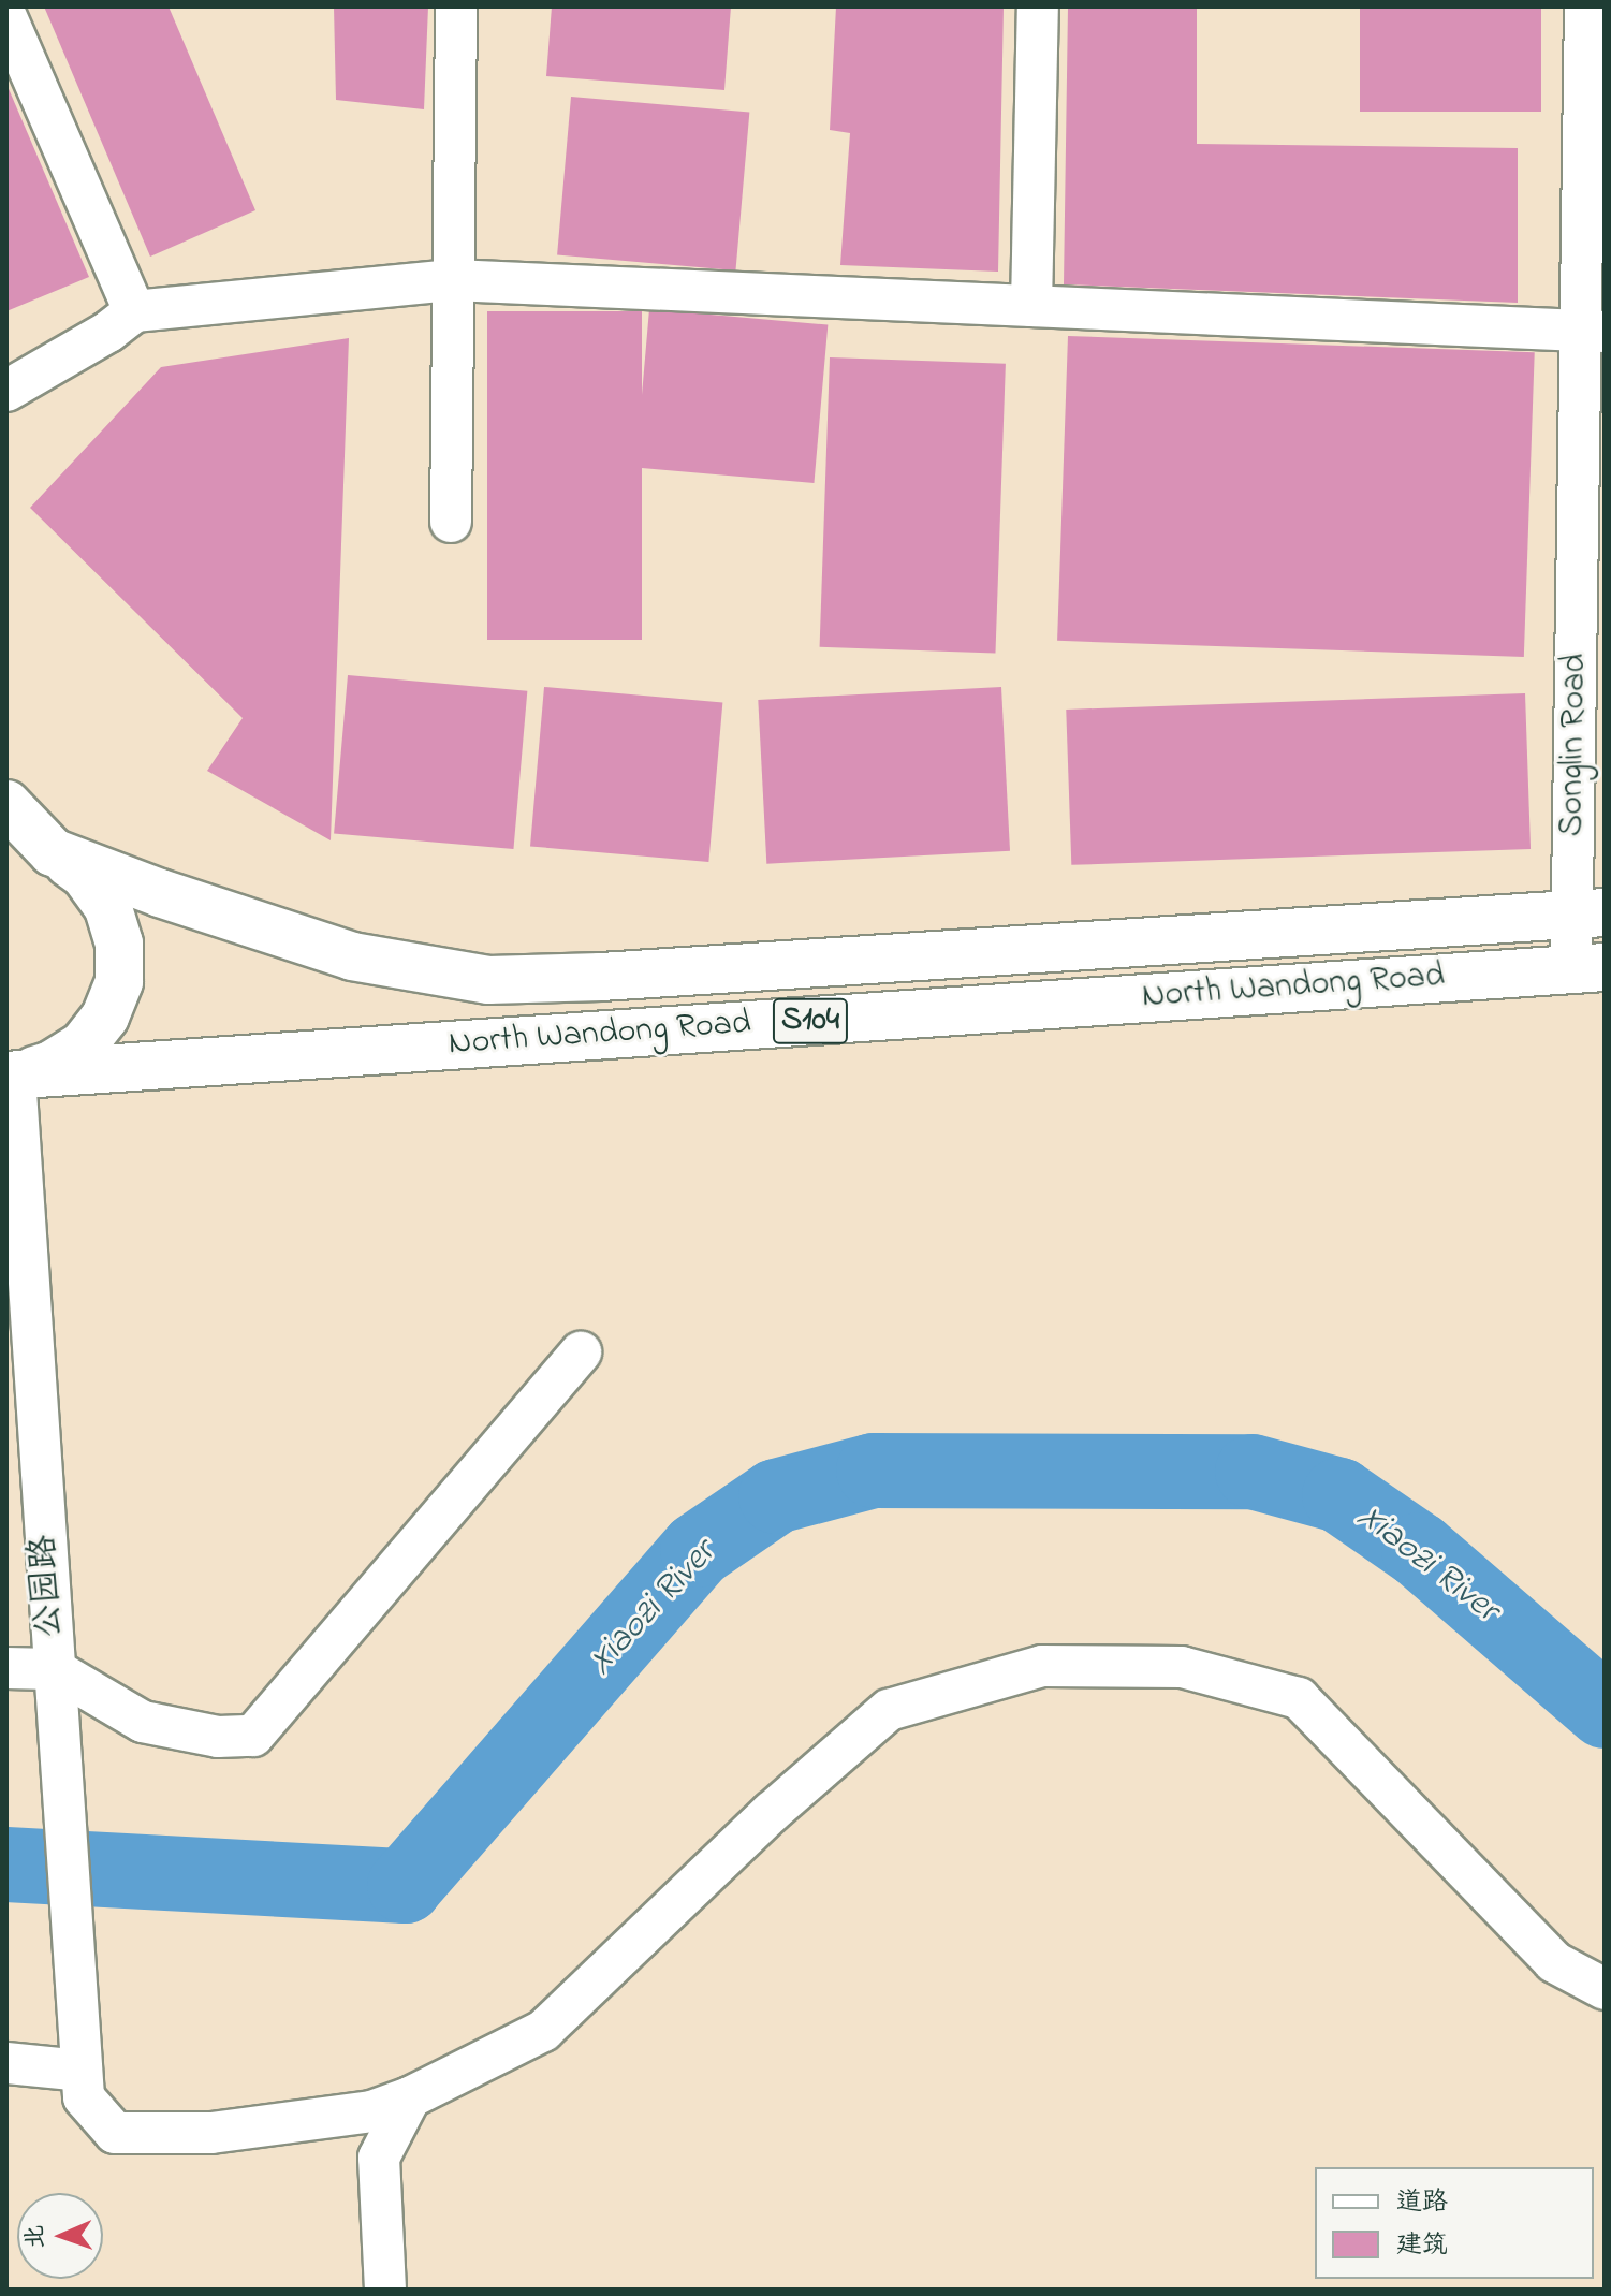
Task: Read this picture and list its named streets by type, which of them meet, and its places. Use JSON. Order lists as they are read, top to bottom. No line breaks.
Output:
{"streets":{"main road":["North Wandong Road","S104"],"street":["Songlin Road","公园路"]},"crossings":[["Songlin Road","North Wandong Road"],["North Wandong Road","S104"],["North Wandong Road","公园路"]],"water":["Xiaozi River"],"legend":["道路","建筑"],"north":"left"}
